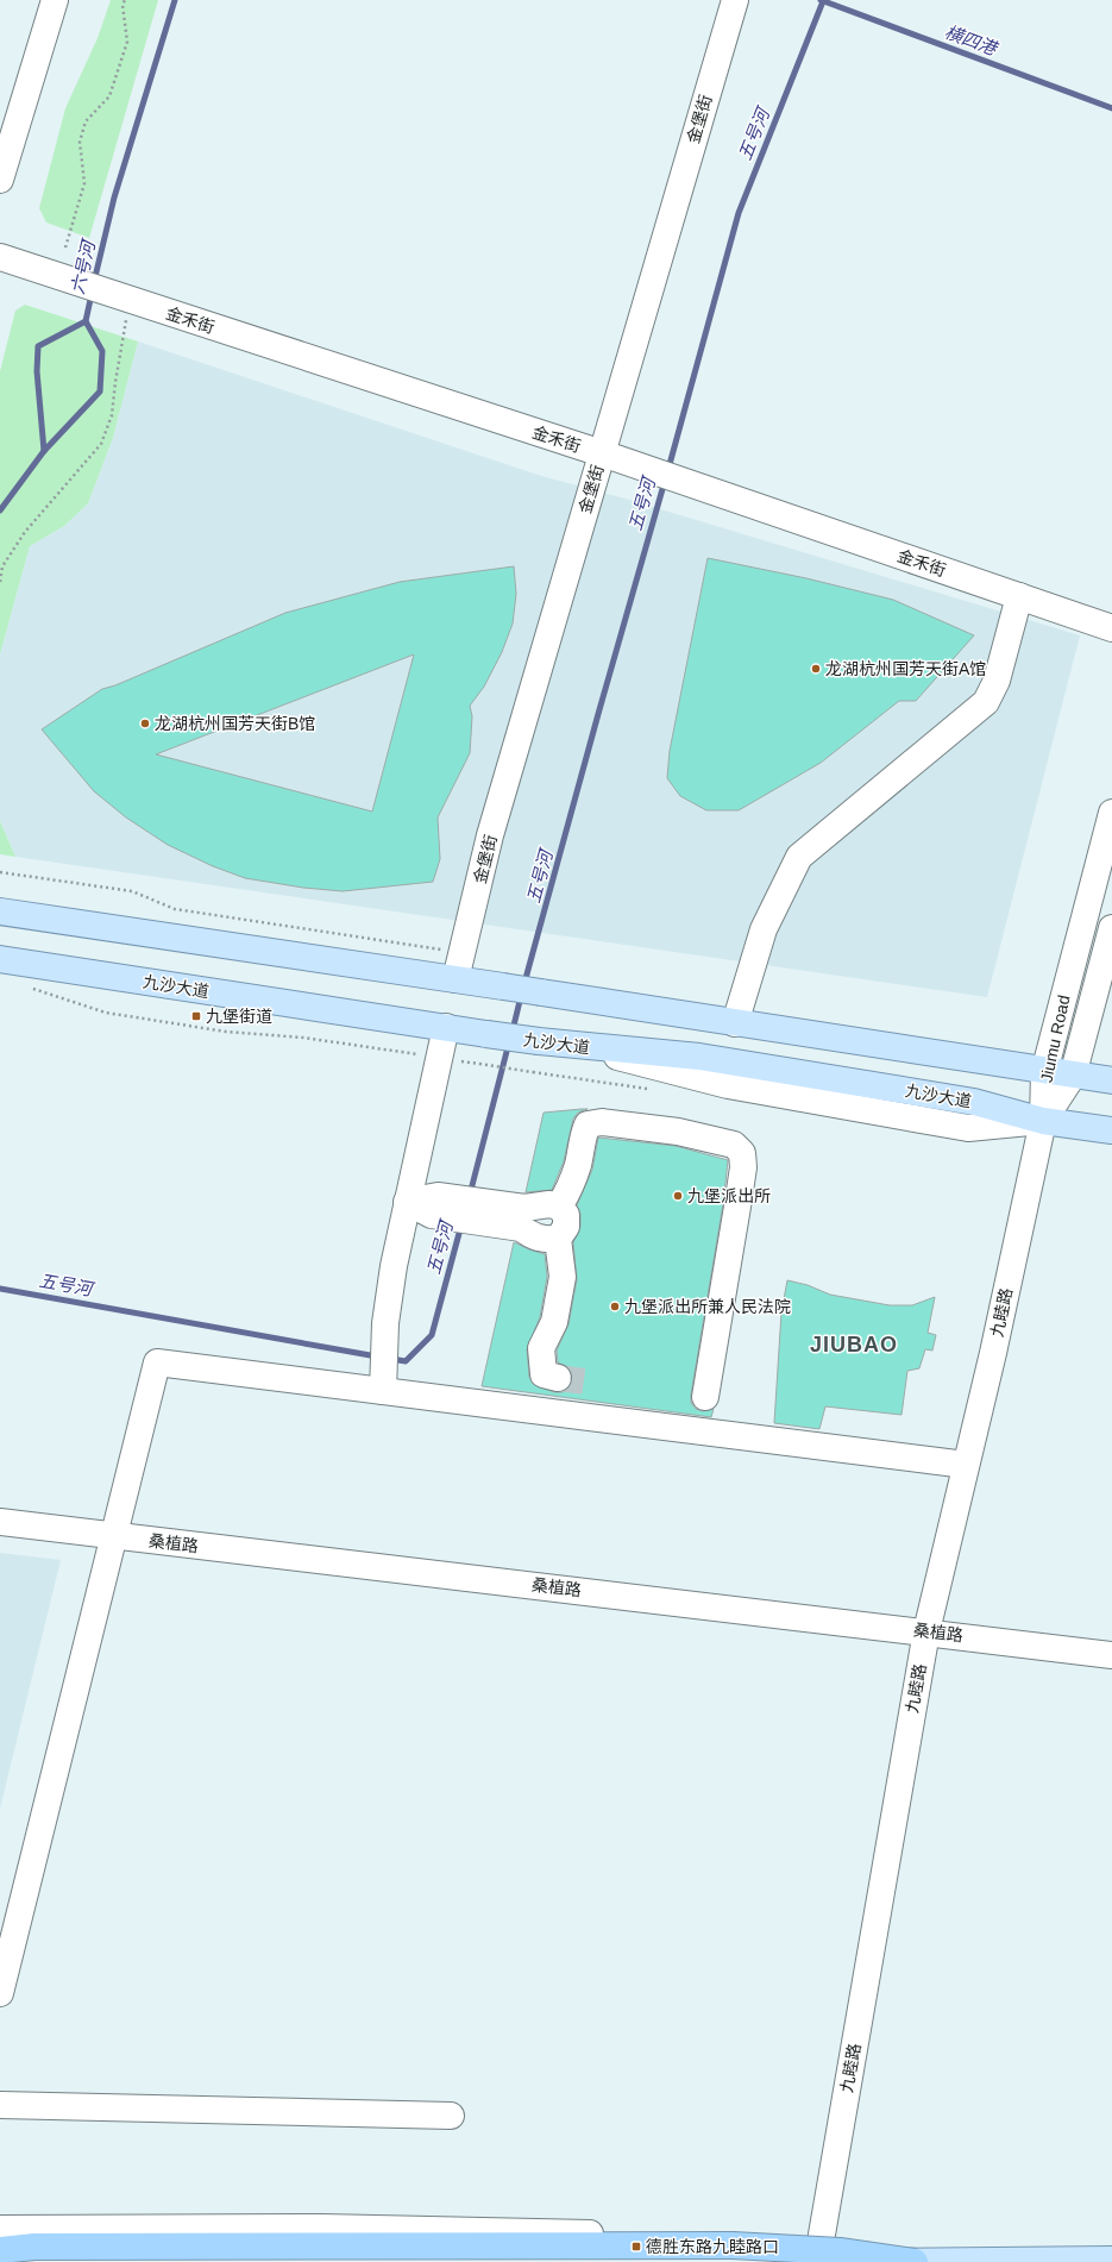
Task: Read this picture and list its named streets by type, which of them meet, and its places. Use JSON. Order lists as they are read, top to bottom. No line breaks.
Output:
{"streets":{"main road":["九沙大道"],"street":["金堡街","金禾街","Jiumu Road","九睦路","桑植路"]},"crossings":[["金堡街","金禾街"],["九沙大道","Jiumu Road"],["九沙大道","九睦路"],["Jiumu Road","九睦路"],["九睦路","桑植路"]],"districts":["JIUBAO"],"water":["横四港","五号河","六号河"],"places":{"other":["龙湖杭州国芳天街A馆","龙湖杭州国芳天街B馆","九堡派出所","九堡派出所兼人民法院"],"transit":["九堡街道","德胜东路九睦路口"]}}
